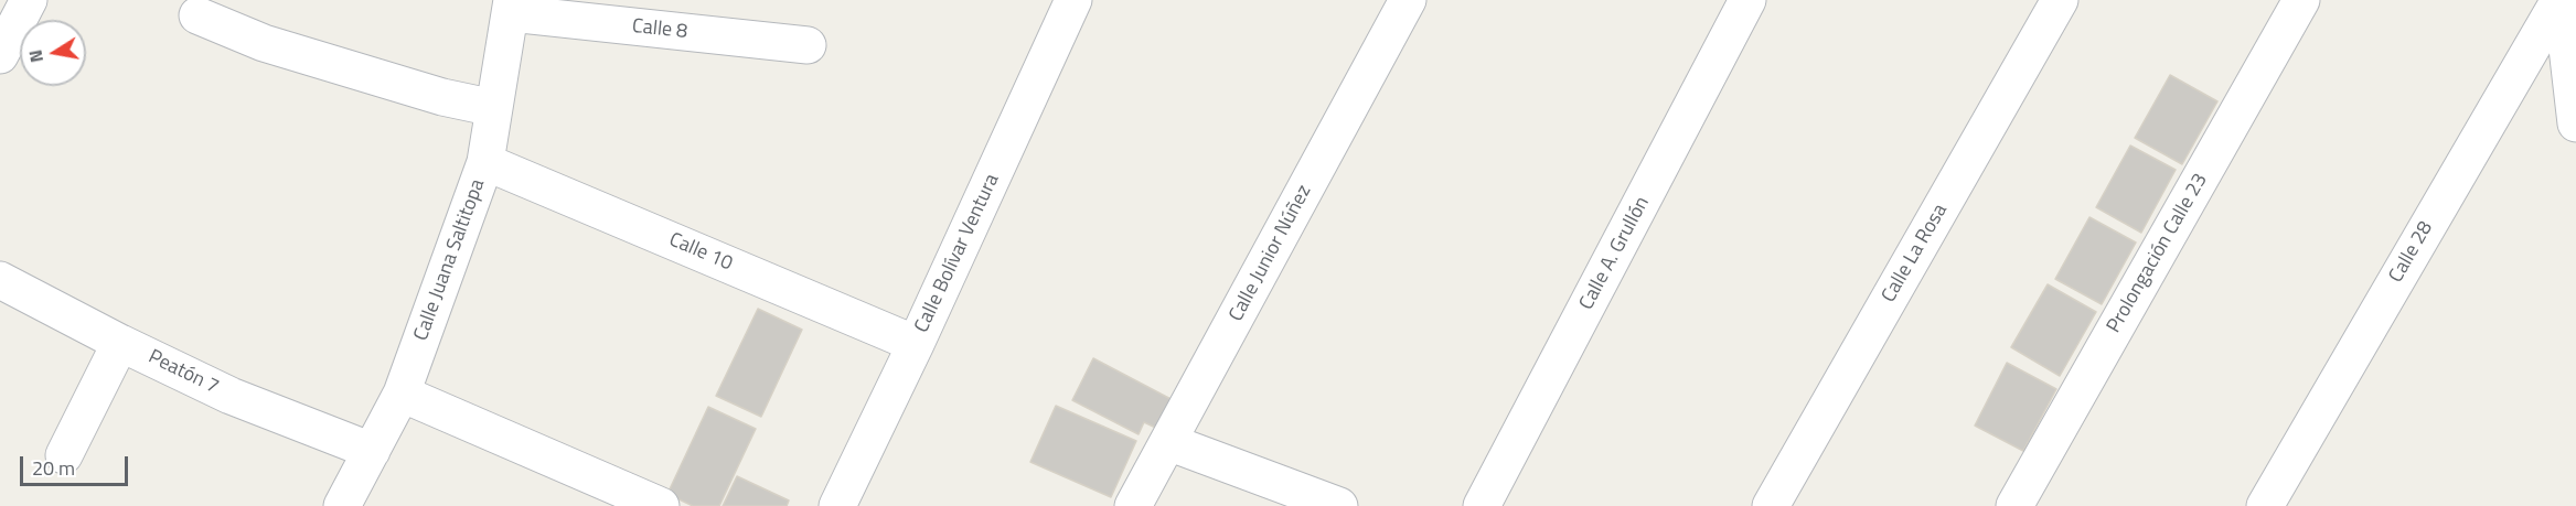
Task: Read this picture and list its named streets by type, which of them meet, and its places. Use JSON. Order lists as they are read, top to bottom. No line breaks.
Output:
{"streets":{"street":["Calle 8","Calle 10","Calle 28","Calle Bolívar Ventura","Calle Junior Núñez","Calle A. Grullón","Calle La Rosa","Prolongación Calle 23","Calle Juana Saltitopa","Peatón 7"]},"crossings":[["Calle 8","Calle Juana Saltitopa"],["Calle 10","Calle Bolívar Ventura"],["Calle 10","Calle Juana Saltitopa"],["Calle Juana Saltitopa","Peatón 7"]],"scale_bar":"20 m","north":"left"}
